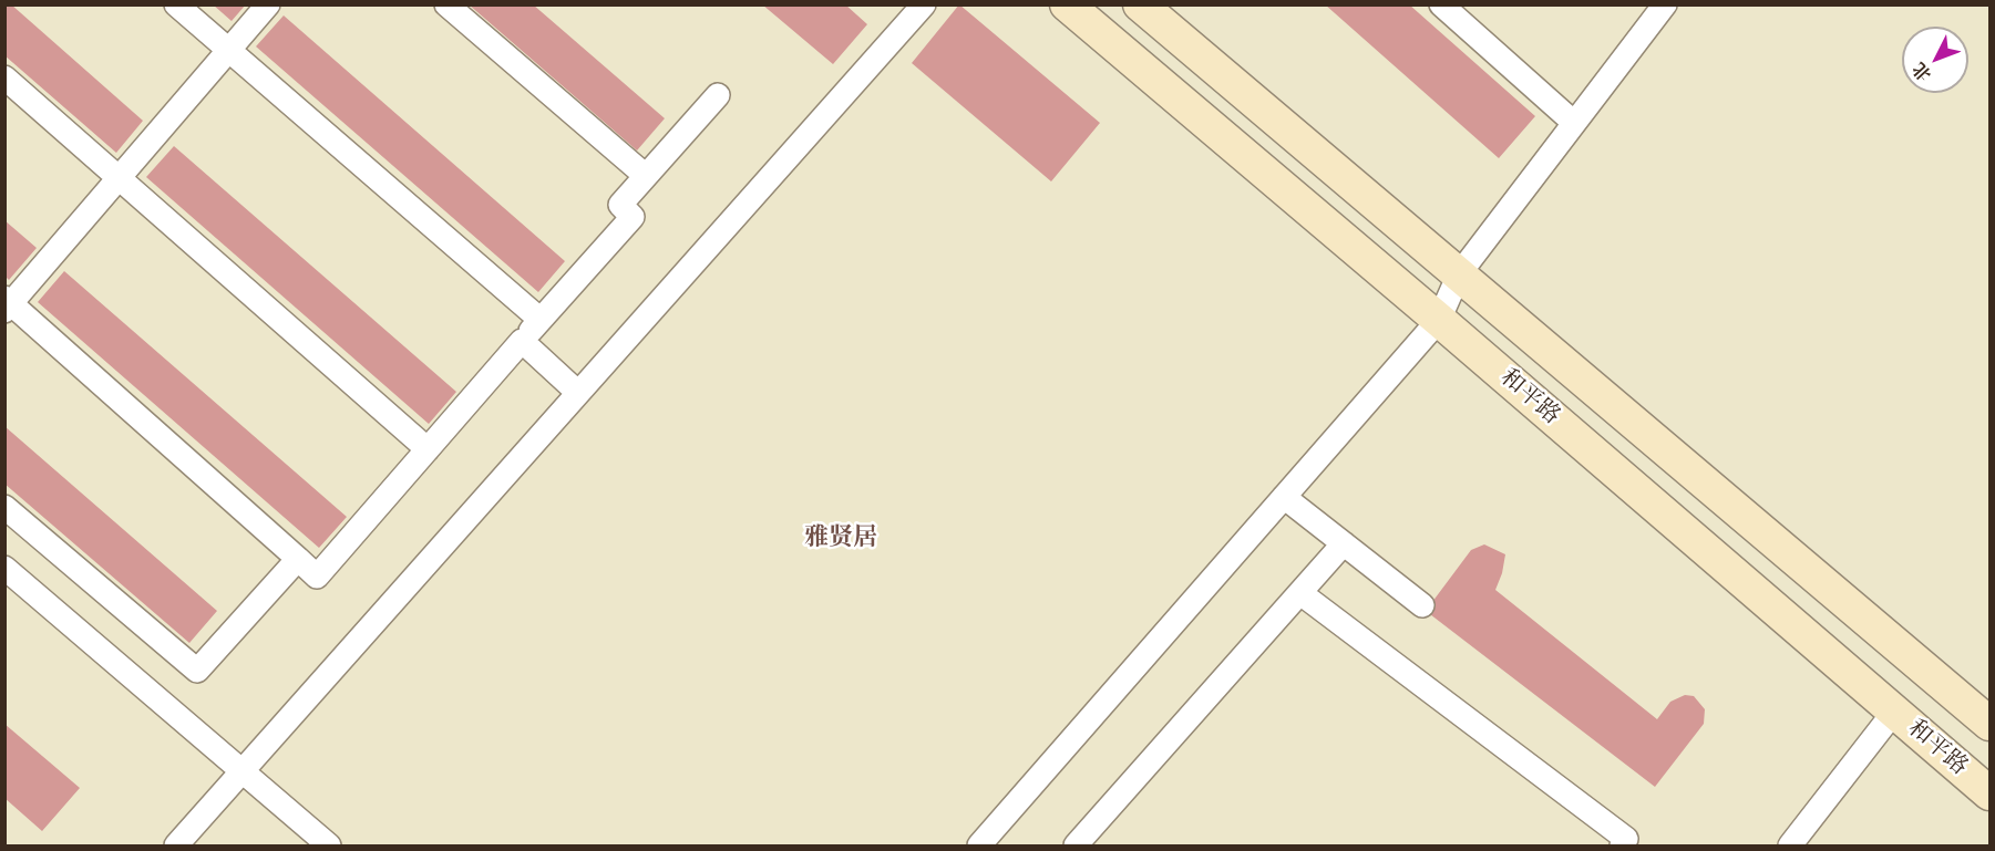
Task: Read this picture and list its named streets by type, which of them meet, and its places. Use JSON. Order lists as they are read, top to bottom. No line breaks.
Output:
{"streets":{"street":["和平路"]},"districts":["雅贤居"],"north":"bottom left"}
